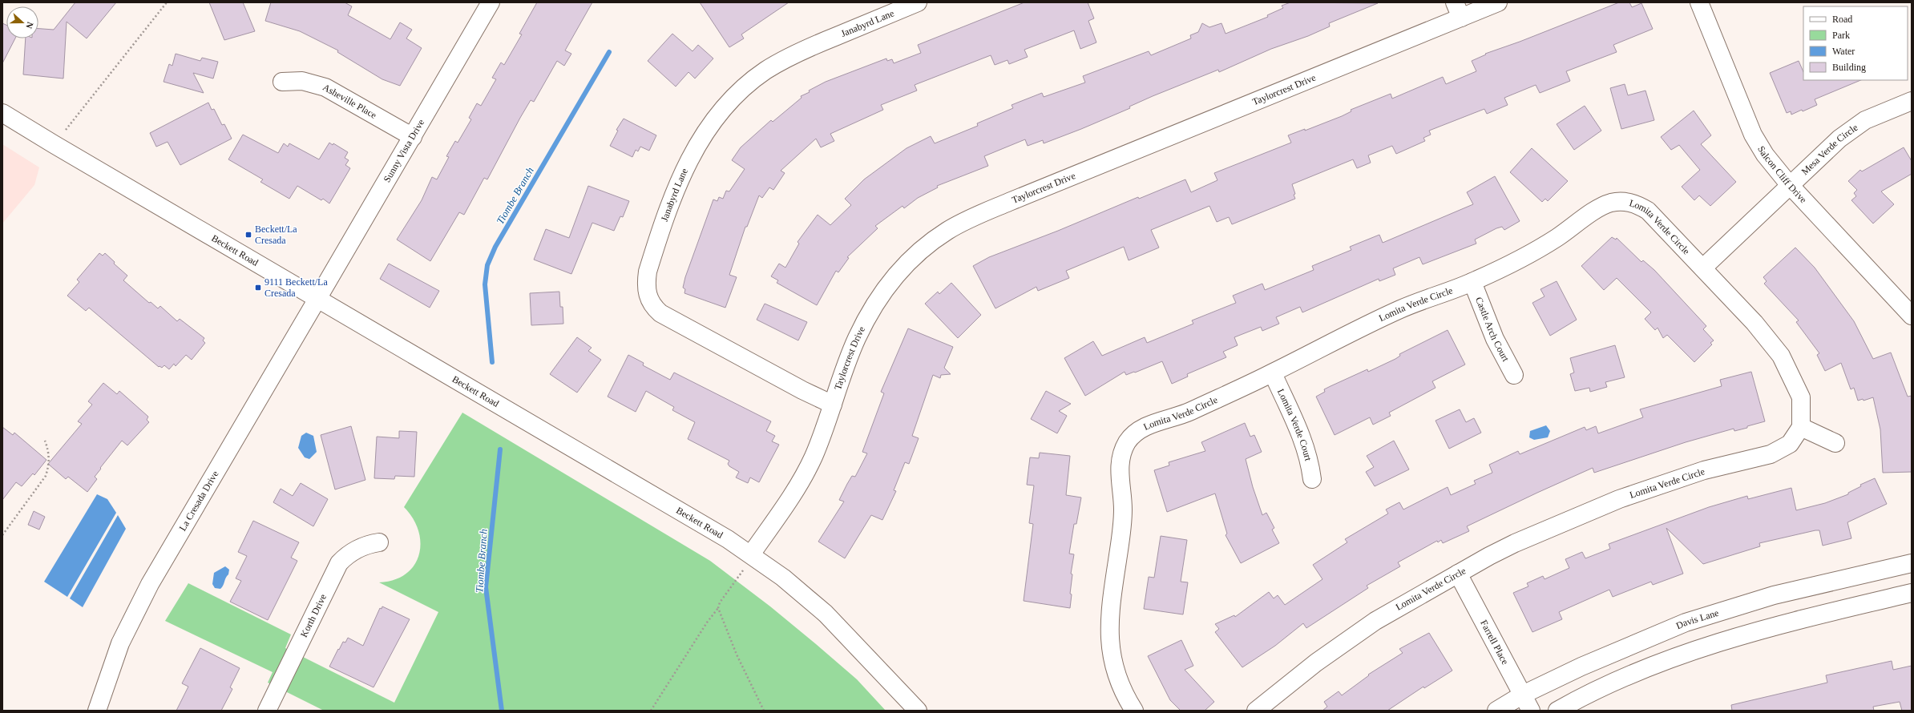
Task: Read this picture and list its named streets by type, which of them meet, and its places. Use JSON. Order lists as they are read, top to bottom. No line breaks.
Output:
{"streets":{"street":["Janabyrd Lane","Taylorcrest Drive","Asheville Place","Mesa Verde Circle","Sunny Vista Drive","Salcon Cliff Drive","Lomita Verde Circle","Beckett Road","Castle Arch Court","Lomita Verde Court","La Cresada Drive","Korth Drive","Davis Lane","Farrell Place"]},"crossings":[["Janabyrd Lane","Taylorcrest Drive"],["Taylorcrest Drive","Beckett Road"],["Asheville Place","Sunny Vista Drive"],["Mesa Verde Circle","Salcon Cliff Drive"],["Mesa Verde Circle","Lomita Verde Circle"],["Sunny Vista Drive","Beckett Road"],["Sunny Vista Drive","La Cresada Drive"],["Lomita Verde Circle","Castle Arch Court"],["Lomita Verde Circle","Lomita Verde Court"],["Lomita Verde Circle","Farrell Place"],["Beckett Road","La Cresada Drive"],["Davis Lane","Farrell Place"]],"water":["Tiombe Branch"],"places":{"transit":["Beckett/La Cresada","9111 Beckett/La Cresada"]},"legend":["Road","Park","Water","Building"],"north":"right"}
